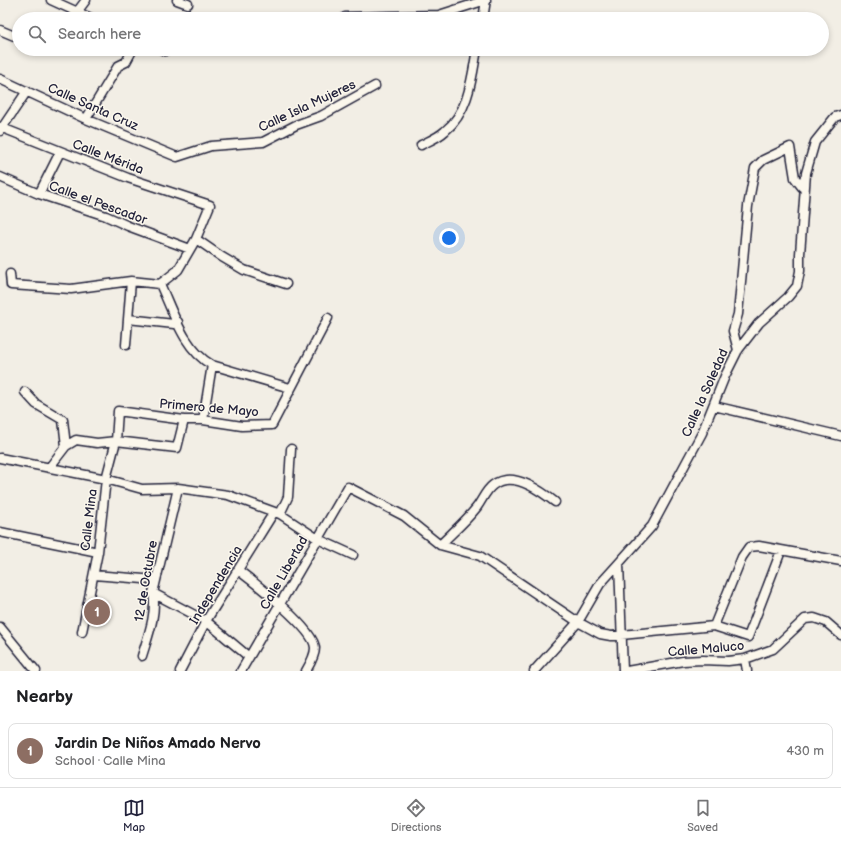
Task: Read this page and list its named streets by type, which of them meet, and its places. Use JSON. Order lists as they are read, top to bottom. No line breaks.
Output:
{"streets":{"street":["Calle Isla Mujeres","Calle Santa Cruz","Calle Mérida","Calle el Pescador","Calle la Soledad","Primero de Mayo","Calle Mina","Calle Libertad","12 de Octubre","Independencia","Calle Maluco"]},"crossings":[["Calle Isla Mujeres","Calle Santa Cruz"],["Primero de Mayo","Calle Mina"]],"page":{"search":"Search here","pins":"1","heading":"Nearby","list":[{"mark":"1","name":"Jardin De Niños Amado Nervo","note":"School · Calle Mina","value":"430 m"}],"nav":["Map","Directions","Saved"]}}
